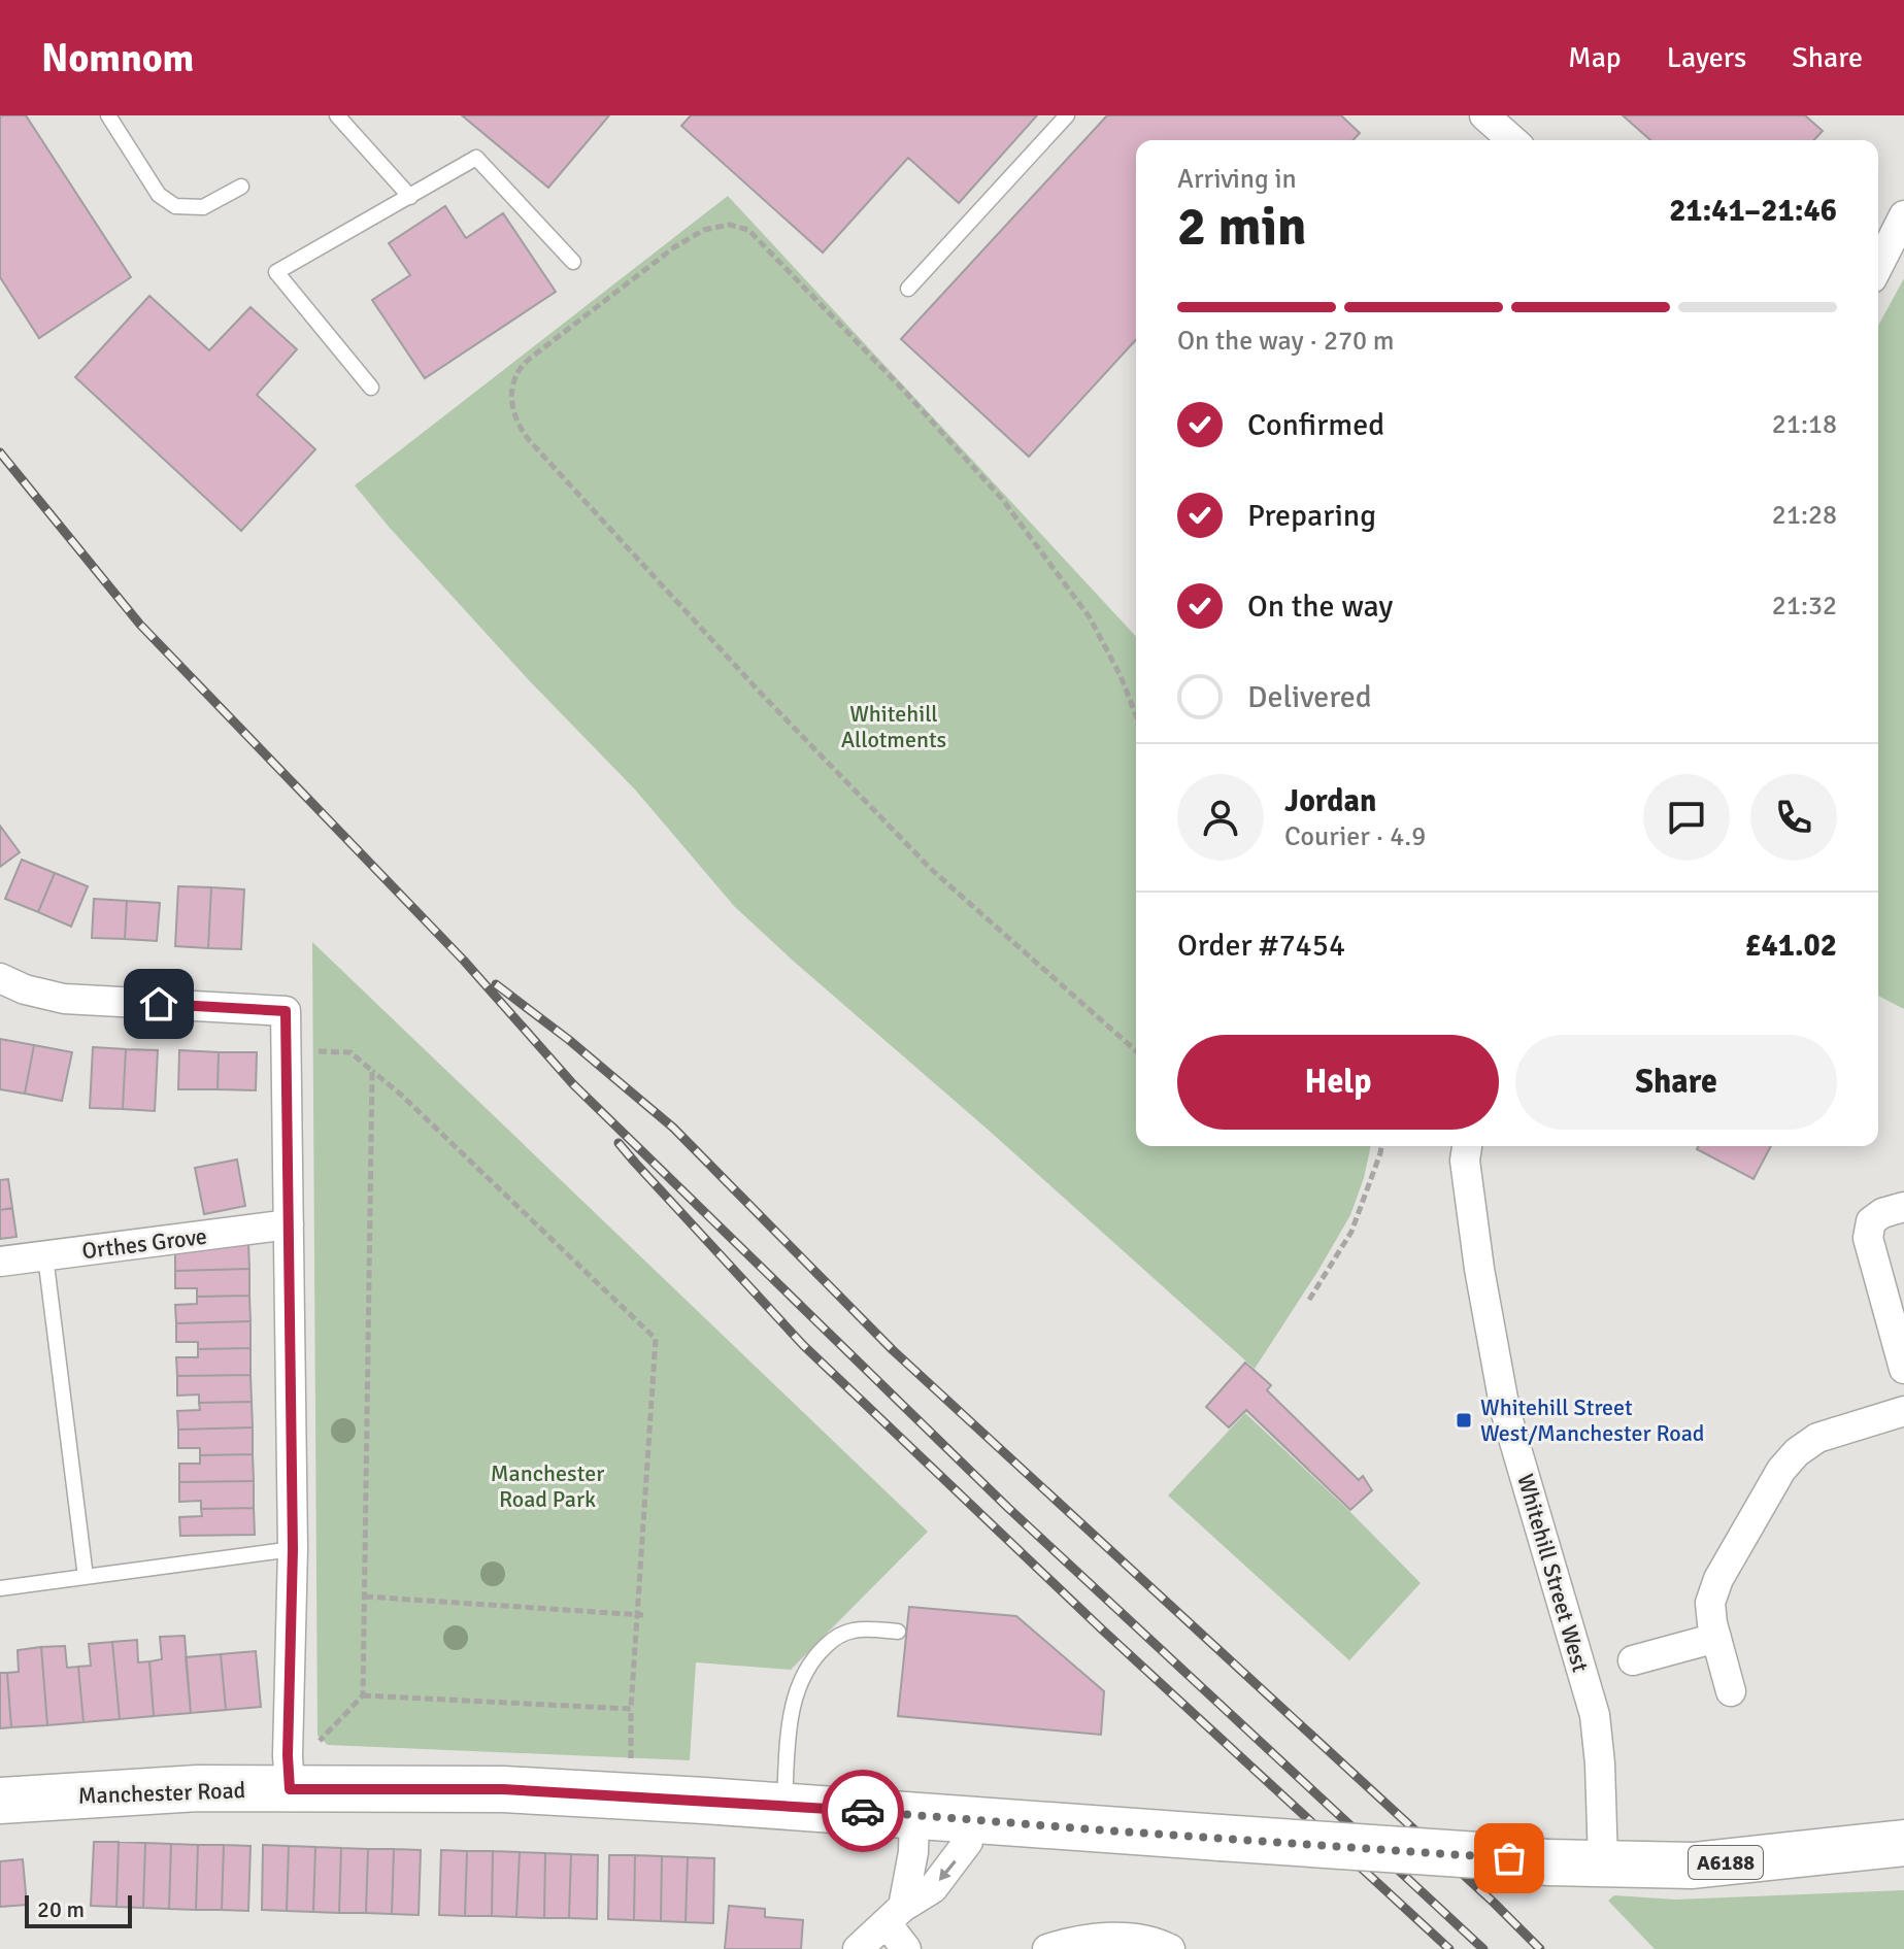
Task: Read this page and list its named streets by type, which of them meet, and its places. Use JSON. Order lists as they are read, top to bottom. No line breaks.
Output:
{"streets":{"main road":["Manchester Road","A6188"],"street":["Orthes Grove","Whitehill Street West"]},"crossings":[["Whitehill Street West","Manchester Road"]],"parks":["Whitehill Allotments","Manchester Road Park"],"places":{"transit":["Whitehill Street West/Manchester Road"]},"scale_bar":"20 m","page":{"header":"Nomnom","nav":["Map","Layers","Share"],"heading":["2 min","Arriving in","21:41–21:46"],"panel":["Jordan","Courier · 4.9","Order #7454","£41.02"],"bar":"On the way · 270 m","list":[["Confirmed","21:18"],["Preparing","21:28"],["On the way","21:32"],"Delivered"],"buttons":["Help","Share"],"scale":"20 m"}}
